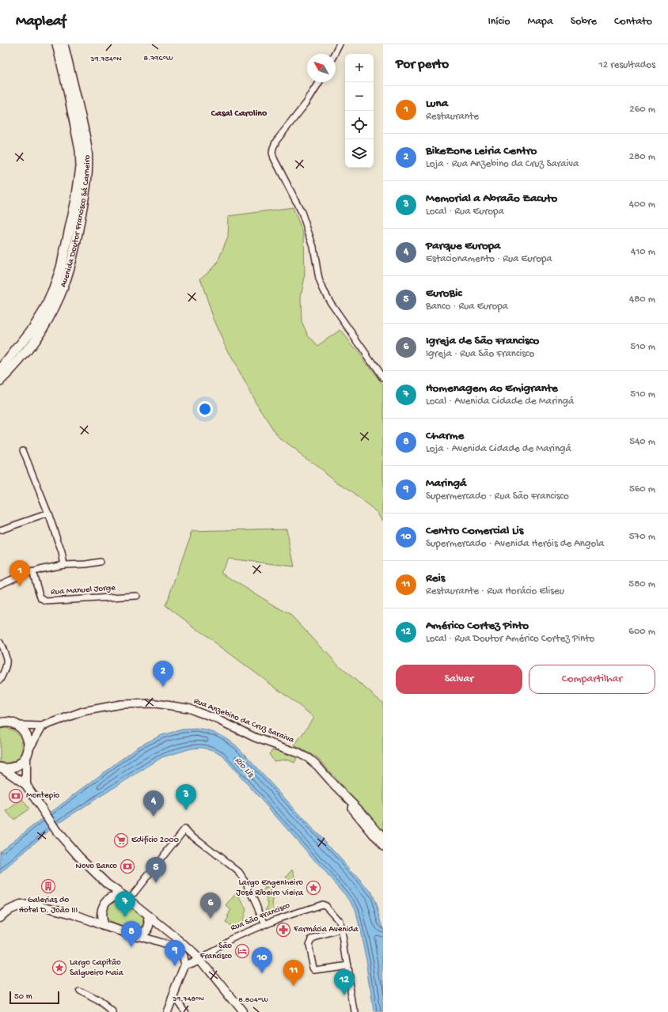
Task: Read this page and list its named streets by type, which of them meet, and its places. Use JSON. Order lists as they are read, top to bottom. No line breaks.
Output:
{"streets":{"main road":["Avenida Doutor Francisco Sá Carneiro"],"street":["Rua Manuel Jorge","Rua Anzebino da Cruz Saraiva","Rua São Francisco"]},"districts":["Casal Carolino"],"water":["Rio Lis"],"places":{"bank":["Montepio","Novo Banco"],"supermarket":["Edifício 2000"],"building":["Galerias do Hotel D. João III"],"place":["Largo Engenheiro José Ribeiro Vieira","Largo Capitão Salgueiro Maia"],"pharmacy":["Farmácia Avenida"],"hotel":["São Francisco"]},"scale_bar":"50 m","north":"top left","page":{"header":"Mapleaf","nav":["Início","Mapa","Sobre","Contato"],"heading":["Por perto","12 resultados"],"map_buttons":["+","−"],"list":[{"mark":"1","name":"Luna","note":"Restaurante","value":"260 m"},{"mark":"2","name":"BikeZone Leiria Centro","note":"Loja · Rua Anzebino da Cruz Saraiva","value":"280 m"},{"mark":"3","name":"Memorial a Abraão Zacuto","note":"Local · Rua Europa","value":"400 m"},{"mark":"4","name":"Parque Europa","note":"Estacionamento · Rua Europa","value":"410 m"},{"mark":"5","name":"EuroBic","note":"Banco · Rua Europa","value":"480 m"},{"mark":"6","name":"Igreja de São Francisco","note":"Igreja · Rua São Francisco","value":"510 m"},{"mark":"7","name":"Homenagem ao Emigrante","note":"Local · Avenida Cidade de Maringá","value":"510 m"},{"mark":"8","name":"Charme","note":"Loja · Avenida Cidade de Maringá","value":"540 m"},{"mark":"9","name":"Maringá","note":"Supermercado · Rua São Francisco","value":"560 m"},{"mark":"10","name":"Centro Comercial Lis","note":"Supermercado · Avenida Heróis de Angola","value":"570 m"},{"mark":"11","name":"Reis","note":"Restaurante · Rua Horácio Eliseu","value":"580 m"},{"mark":"12","name":"Américo Cortez Pinto","note":"Local · Rua Doutor Américo Cortez Pinto","value":"600 m"}],"pins":["1","2","3","4","5","7","6","8","9","10","11","12"],"buttons":["Salvar","Compartilhar"],"scale":"50 m"},"coordinates":["8.796°W","39.754°N","39.748°N","8.804°W"]}
